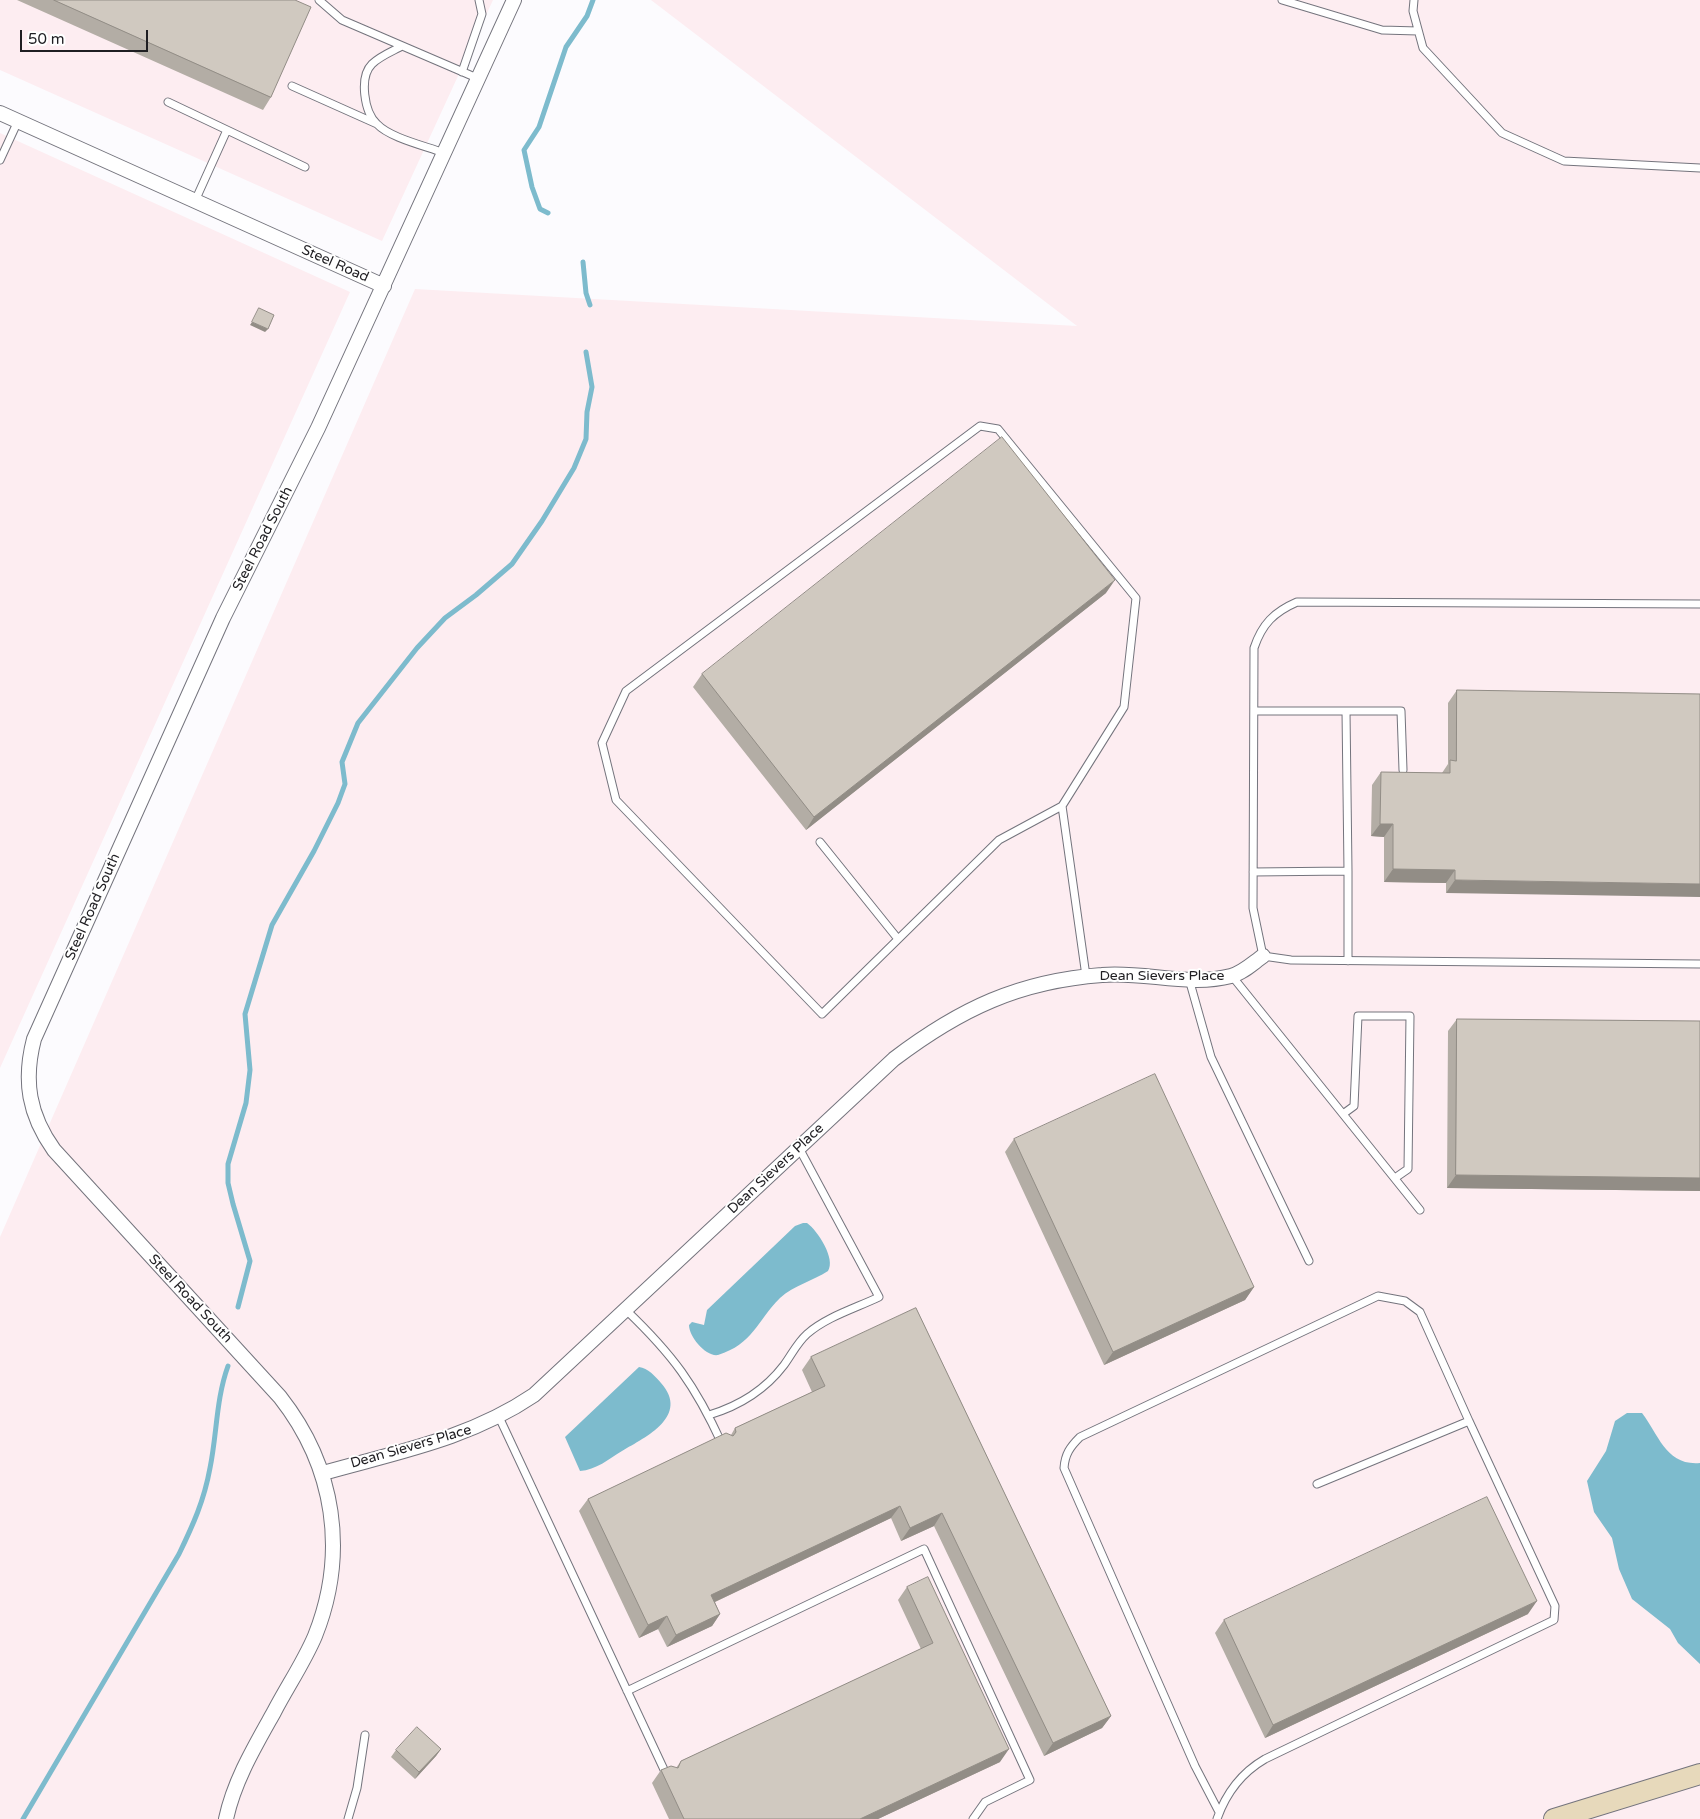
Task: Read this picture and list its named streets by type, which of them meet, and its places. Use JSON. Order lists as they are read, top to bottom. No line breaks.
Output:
{"streets":{"street":["Steel Road","Steel Road South","Dean Sievers Place"]},"crossings":[["Steel Road","Steel Road South"],["Steel Road South","Dean Sievers Place"]],"scale_bar":"50 m"}
